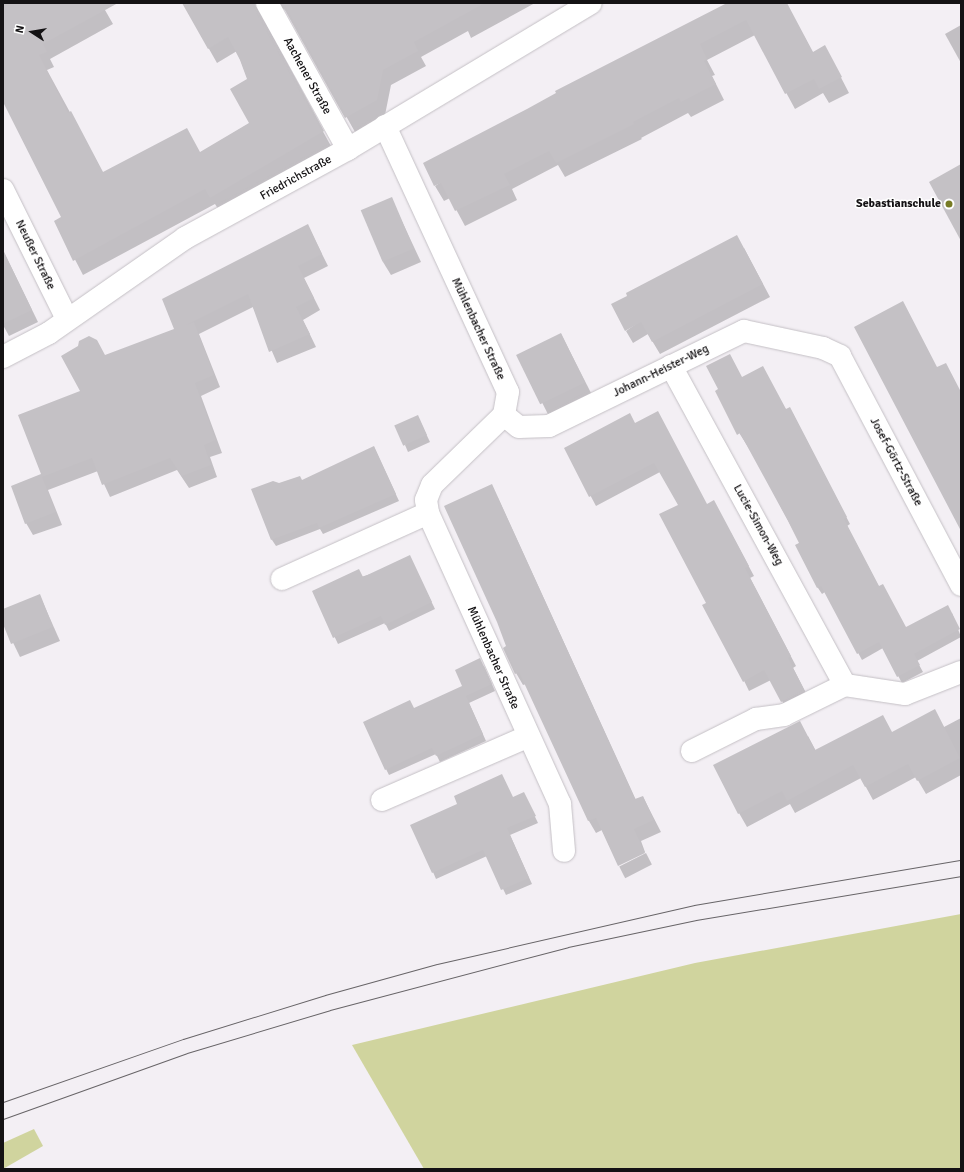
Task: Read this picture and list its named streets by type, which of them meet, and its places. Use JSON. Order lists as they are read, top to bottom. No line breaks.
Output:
{"streets":{"street":["Aachener Straße","Friedrichstraße","Neußer Straße","Mühlenbacher Straße","Johann-Heister-Weg","Josef-Görtz-Straße","Lucie-Simon-Weg"]},"crossings":[["Aachener Straße","Friedrichstraße"],["Friedrichstraße","Neußer Straße"],["Friedrichstraße","Mühlenbacher Straße"],["Mühlenbacher Straße","Johann-Heister-Weg"],["Johann-Heister-Weg","Josef-Görtz-Straße"],["Johann-Heister-Weg","Lucie-Simon-Weg"]],"places":["Sebastianschule"],"north":"left"}
